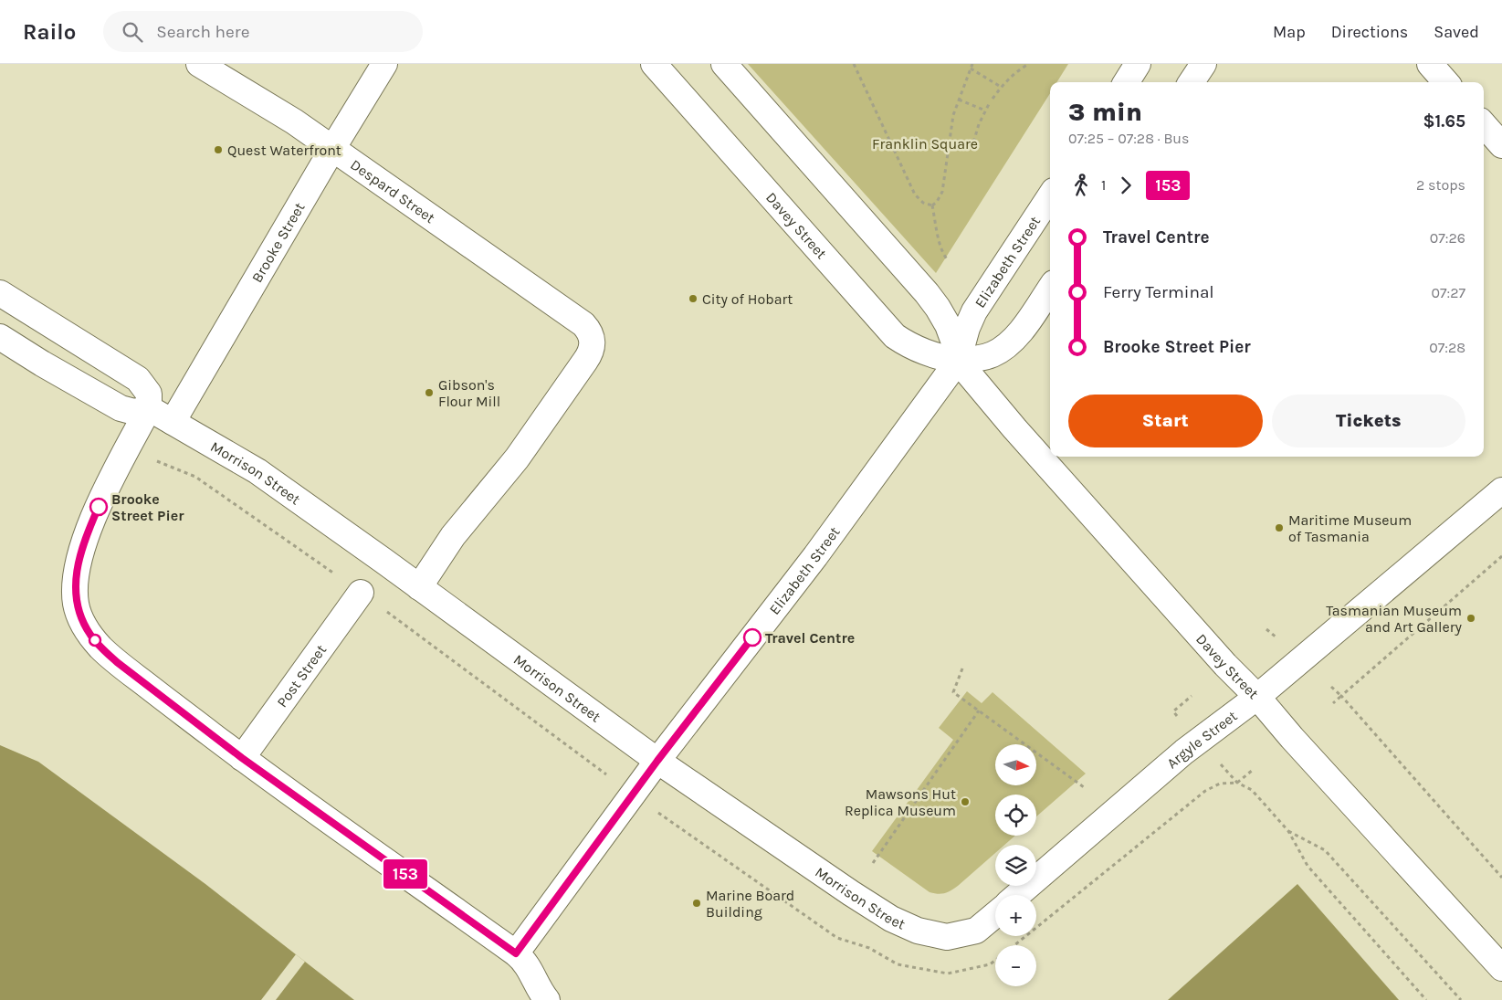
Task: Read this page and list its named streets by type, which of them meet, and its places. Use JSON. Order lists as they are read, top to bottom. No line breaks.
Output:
{"streets":{"main road":["Despard Street","Davey Street","Brooke Street","Elizabeth Street","Morrison Street","Post Street","Argyle Street"]},"crossings":[["Despard Street","Brooke Street"],["Despard Street","Morrison Street"],["Davey Street","Elizabeth Street"],["Davey Street","Argyle Street"],["Brooke Street","Morrison Street"],["Elizabeth Street","Morrison Street"]],"parks":["Franklin Square"],"places":["Quest Waterfront","City of Hobart","Gibson's Flour Mill","Brooke Street Pier","Maritime Museum of Tasmania","Tasmanian Museum and Art Gallery","Travel Centre","Mawsons Hut Replica Museum","Marine Board Building"],"lines":["bus line 153"],"north":"right","page":{"header":"Railo","search":"Search here","nav":["Map","Directions","Saved"],"on_map":"153","heading":["3 min","07:25 – 07:28 · Bus","$1.65"],"legs":["1","153","2 stops"],"list":[{"name":"Travel Centre","value":"07:26"},{"name":"Ferry Terminal","value":"07:27"},{"name":"Brooke Street Pier","value":"07:28"}],"buttons":["Start","Tickets"],"map_buttons":["+","−"]}}
